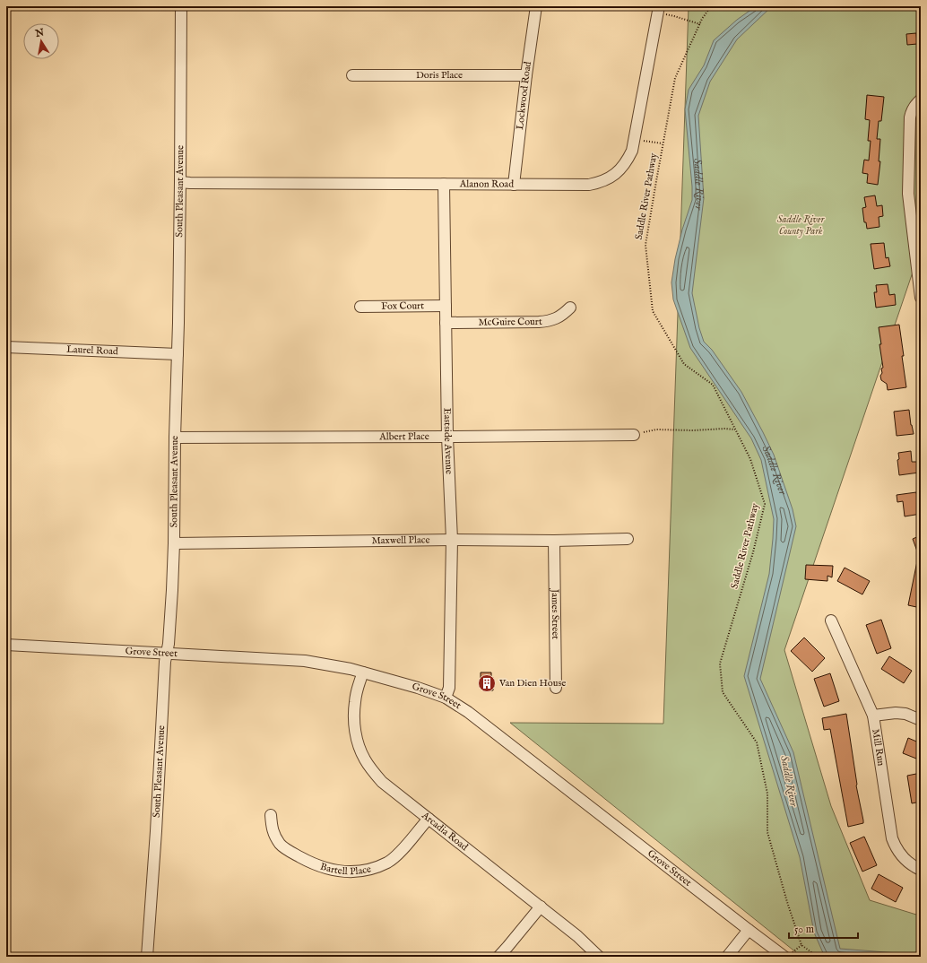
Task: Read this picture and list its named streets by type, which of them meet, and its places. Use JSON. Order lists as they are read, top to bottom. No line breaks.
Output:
{"streets":{"street":["Doris Place","Lockwood Road","Alanon Road","South Pleasant Avenue","Fox Court","McGuire Court","Laurel Road","Albert Place","Eastside Avenue","Maxwell Place","James Street","Grove Street","Mill Run","Arcadia Road","Bartell Place"],"path":["Saddle River Pathway"]},"crossings":[["Doris Place","Lockwood Road"],["Lockwood Road","Alanon Road"],["Alanon Road","South Pleasant Avenue"],["Alanon Road","Eastside Avenue"],["South Pleasant Avenue","Laurel Road"],["South Pleasant Avenue","Albert Place"],["South Pleasant Avenue","Maxwell Place"],["South Pleasant Avenue","Grove Street"],["Fox Court","Eastside Avenue"],["McGuire Court","Eastside Avenue"],["Albert Place","Eastside Avenue"],["Eastside Avenue","Maxwell Place"],["Eastside Avenue","Grove Street"],["Maxwell Place","James Street"],["Grove Street","Arcadia Road"],["Arcadia Road","Bartell Place"]],"water":["Saddle River"],"parks":["Saddle River County Park"],"places":{"building":["Van Dien House"]},"scale_bar":"50 m","north":"top"}
